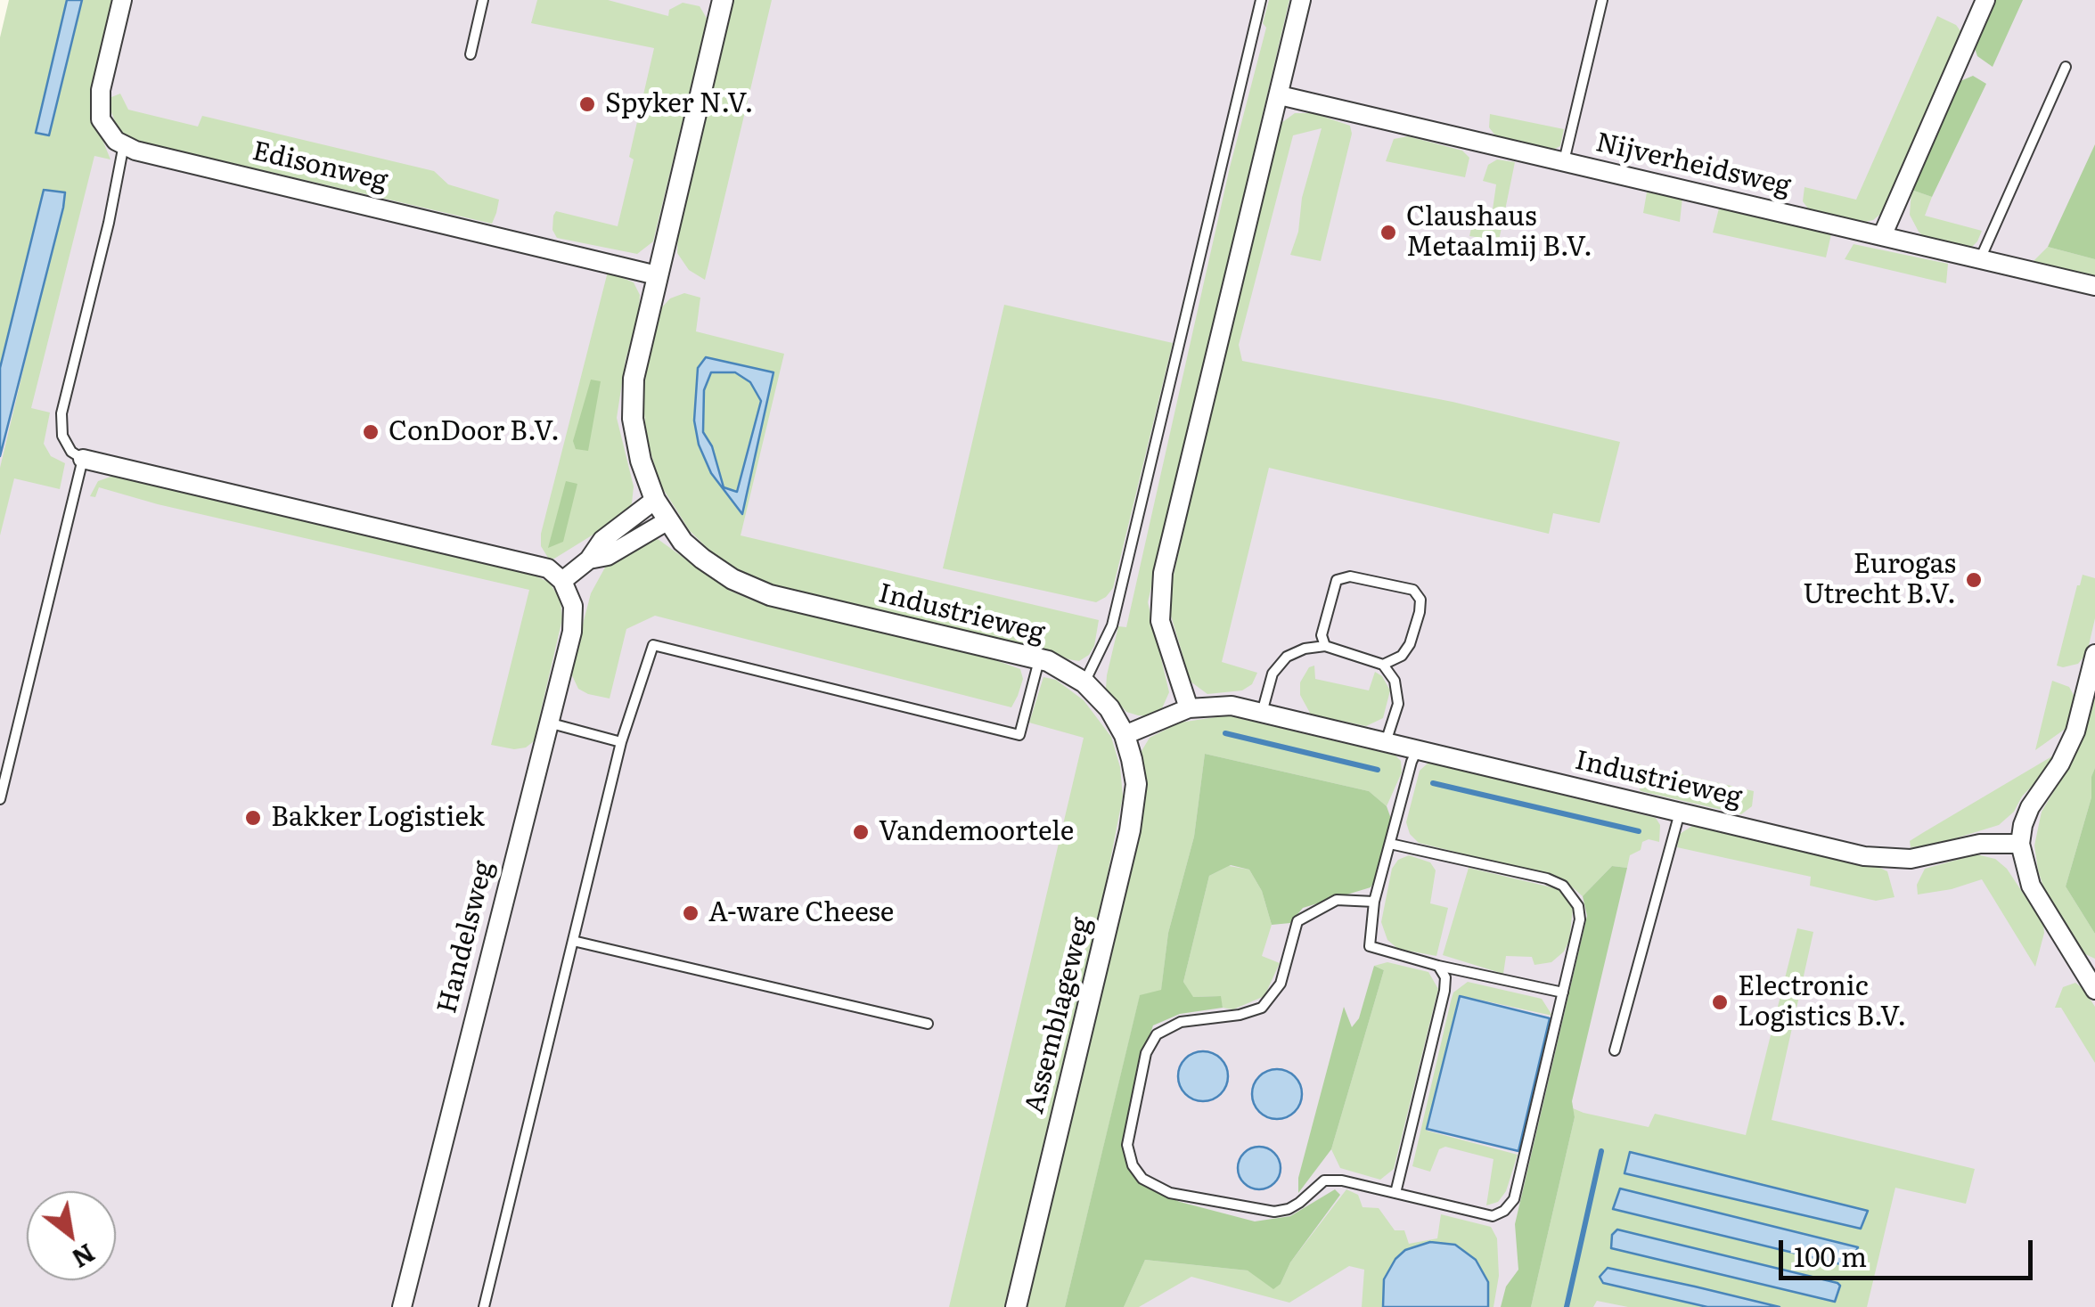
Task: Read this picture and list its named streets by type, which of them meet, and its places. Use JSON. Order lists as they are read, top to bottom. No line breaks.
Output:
{"streets":{"street":["Nijverheidsweg","Edisonweg","Industrieweg","Handelsweg","Assemblageweg"]},"crossings":[["Edisonweg","Industrieweg"],["Industrieweg","Assemblageweg"]],"places":["Spyker N.V.","Claushaus Metaalmij B.V.","ConDoor B.V.","Eurogas Utrecht B.V.","Bakker Logistiek","Vandemoortele","A-ware Cheese","Electronic Logistics B.V."],"scale_bar":"100 m","north":"bottom right"}
